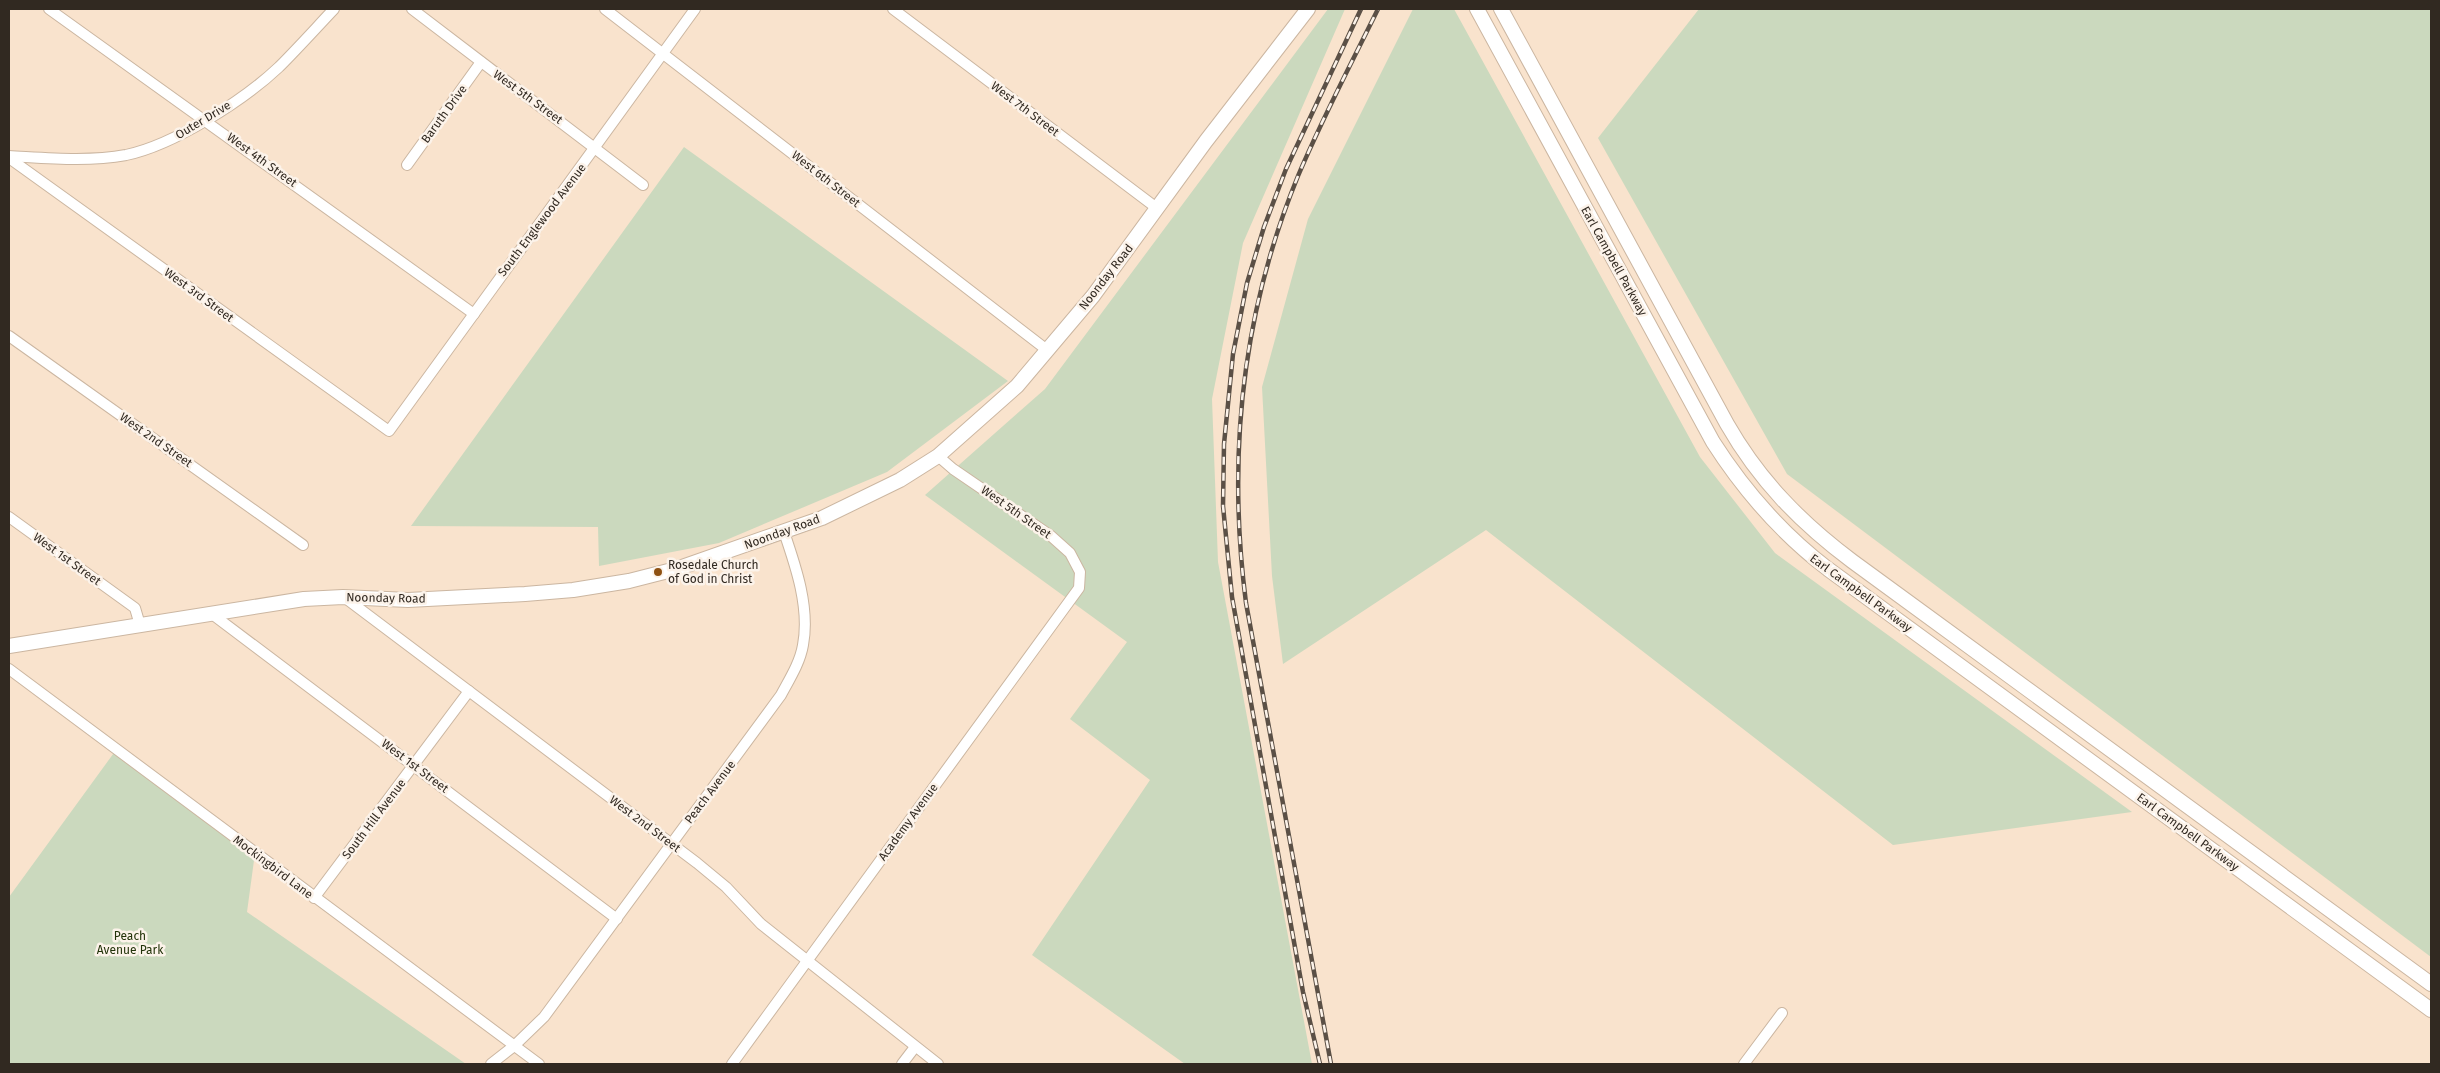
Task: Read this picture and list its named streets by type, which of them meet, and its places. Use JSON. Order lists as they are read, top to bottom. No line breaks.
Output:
{"streets":{"main road":["Earl Campbell Parkway","Noonday Road"],"street":["West 5th Street","West 7th Street","Baruth Drive","Outer Drive","West 4th Street","West 6th Street","South Englewood Avenue","West 3rd Street","West 2nd Street","West 1st Street","Peach Avenue","South Hill Avenue","Academy Avenue","Mockingbird Lane"]},"crossings":[["West 5th Street","Baruth Drive"],["West 5th Street","South Englewood Avenue"],["West 5th Street","Noonday Road"],["West 5th Street","Academy Avenue"],["West 7th Street","Noonday Road"],["Outer Drive","West 4th Street"],["Outer Drive","West 3rd Street"],["West 4th Street","South Englewood Avenue"],["West 6th Street","South Englewood Avenue"],["West 6th Street","Noonday Road"],["South Englewood Avenue","West 3rd Street"],["Noonday Road","West 2nd Street"],["Noonday Road","West 1st Street"],["Noonday Road","Peach Avenue"],["West 2nd Street","Peach Avenue"],["West 2nd Street","South Hill Avenue"],["West 2nd Street","Academy Avenue"],["West 1st Street","Peach Avenue"],["West 1st Street","South Hill Avenue"],["Peach Avenue","Mockingbird Lane"],["South Hill Avenue","Mockingbird Lane"]],"parks":["Peach Avenue Park"],"places":["Rosedale Church of God in Christ"]}
